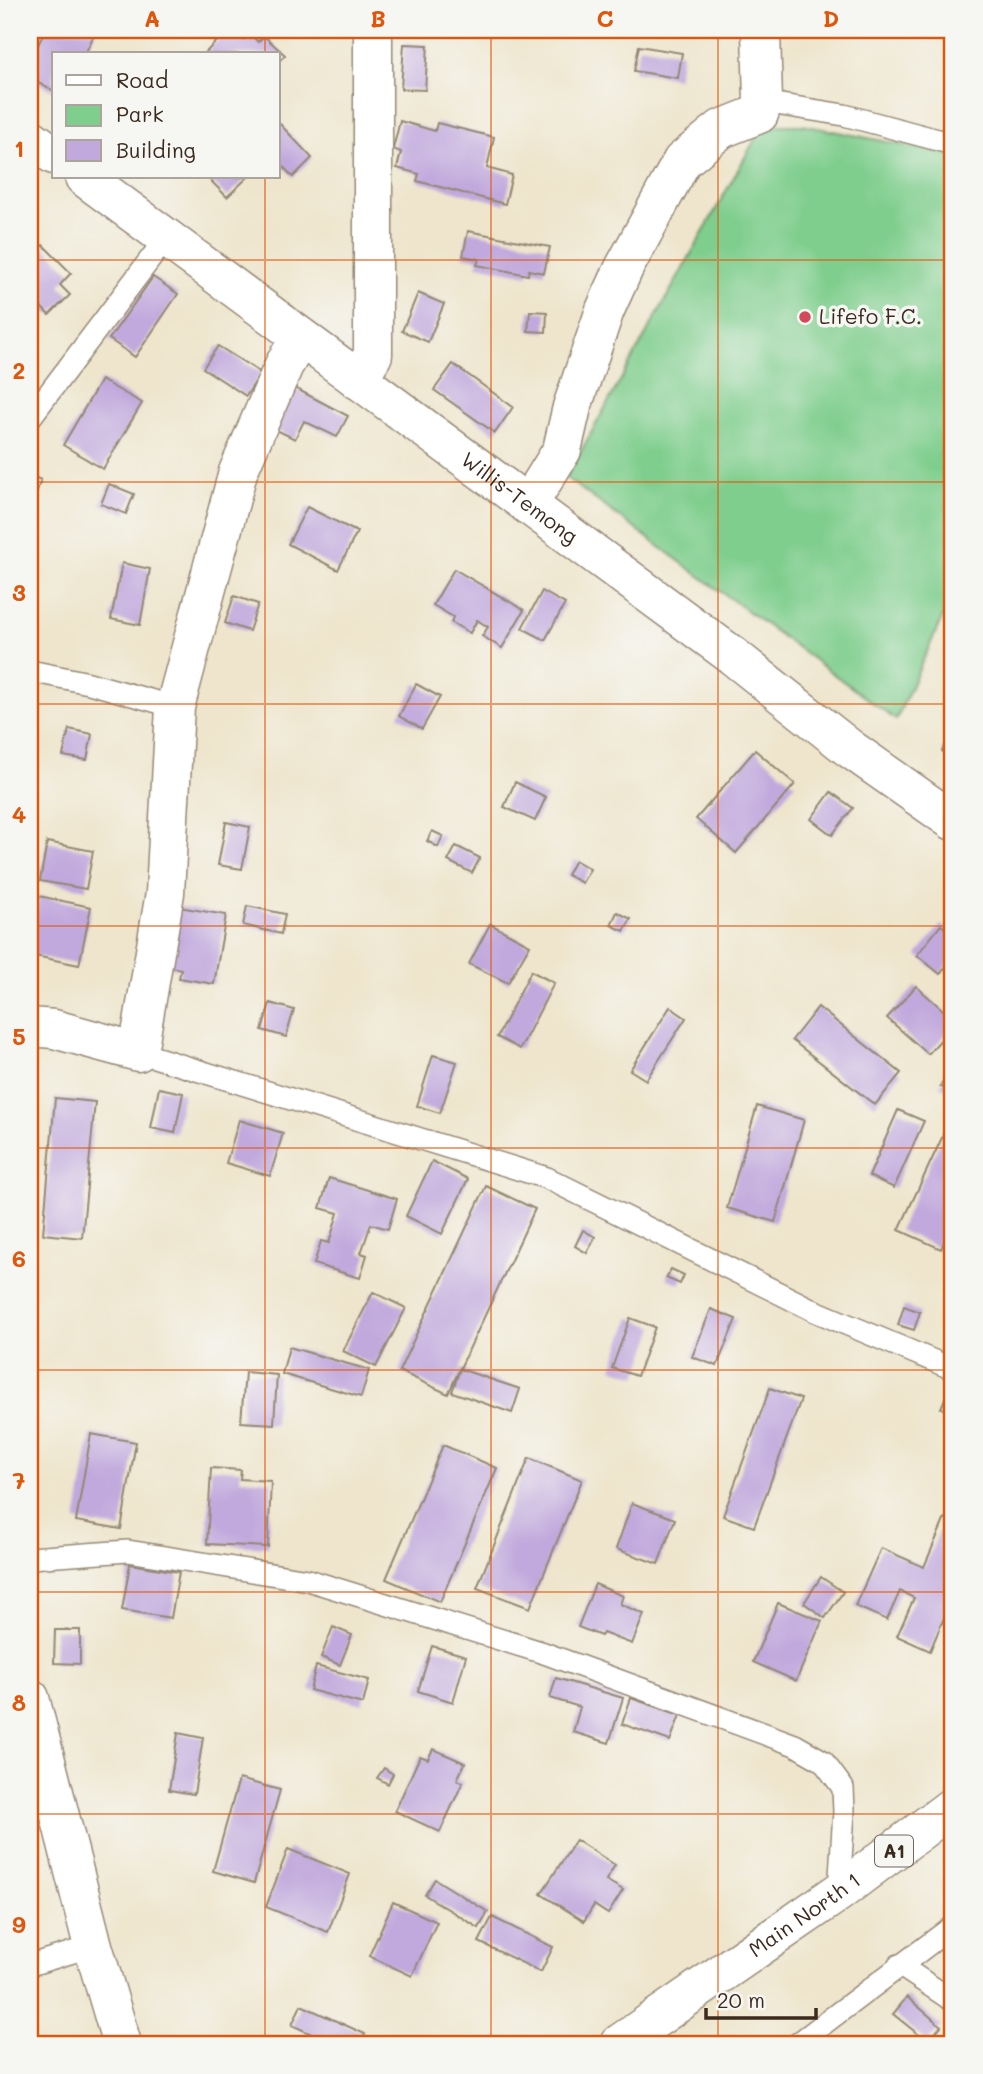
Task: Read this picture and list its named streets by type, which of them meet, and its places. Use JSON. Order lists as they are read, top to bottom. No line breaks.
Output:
{"streets":{"street":["Willis-Temong","A1","Main North 1"]},"places":["Lifefo F.C."],"legend":["Road","Park","Building"],"scale_bar":"20 m","grid":{"columns":["A","B","C","D"],"rows":["1","2","3","4","5","6","7","8","9"]}}
